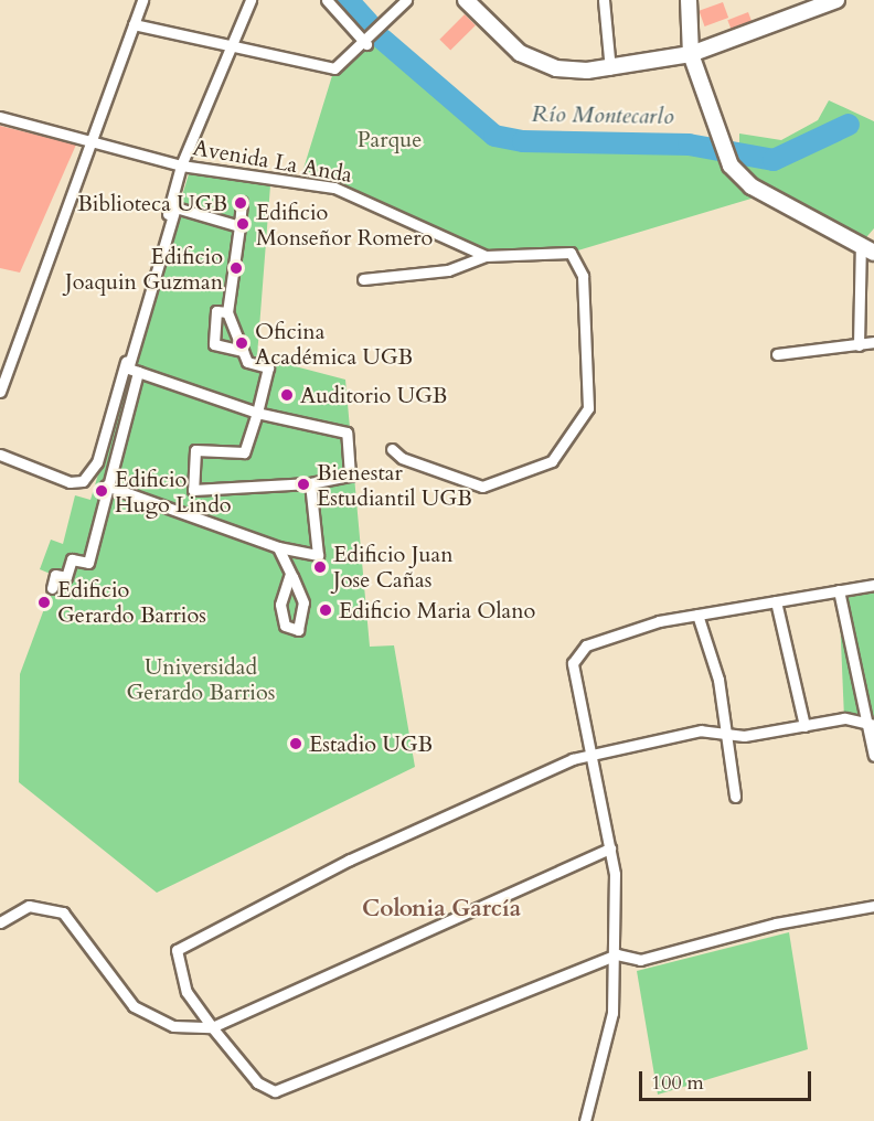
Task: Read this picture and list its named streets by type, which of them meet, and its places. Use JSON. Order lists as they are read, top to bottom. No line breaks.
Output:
{"streets":{"street":["Avenida La Anda"]},"districts":["Colonia García"],"water":["Río Montecarlo"],"parks":["Parque","Universidad Gerardo Barrios"],"places":["Biblioteca UGB","Edificio Monseñor Romero","Edificio Joaquin Guzman","Oficina Académica UGB","Auditorio UGB","Bienestar Estudiantil UGB","Edificio Hugo Lindo","Edificio Juan Jose Cañas","Edificio Gerardo Barrios","Edificio Maria Olano","Estadio UGB"],"scale_bar":"100 m"}
